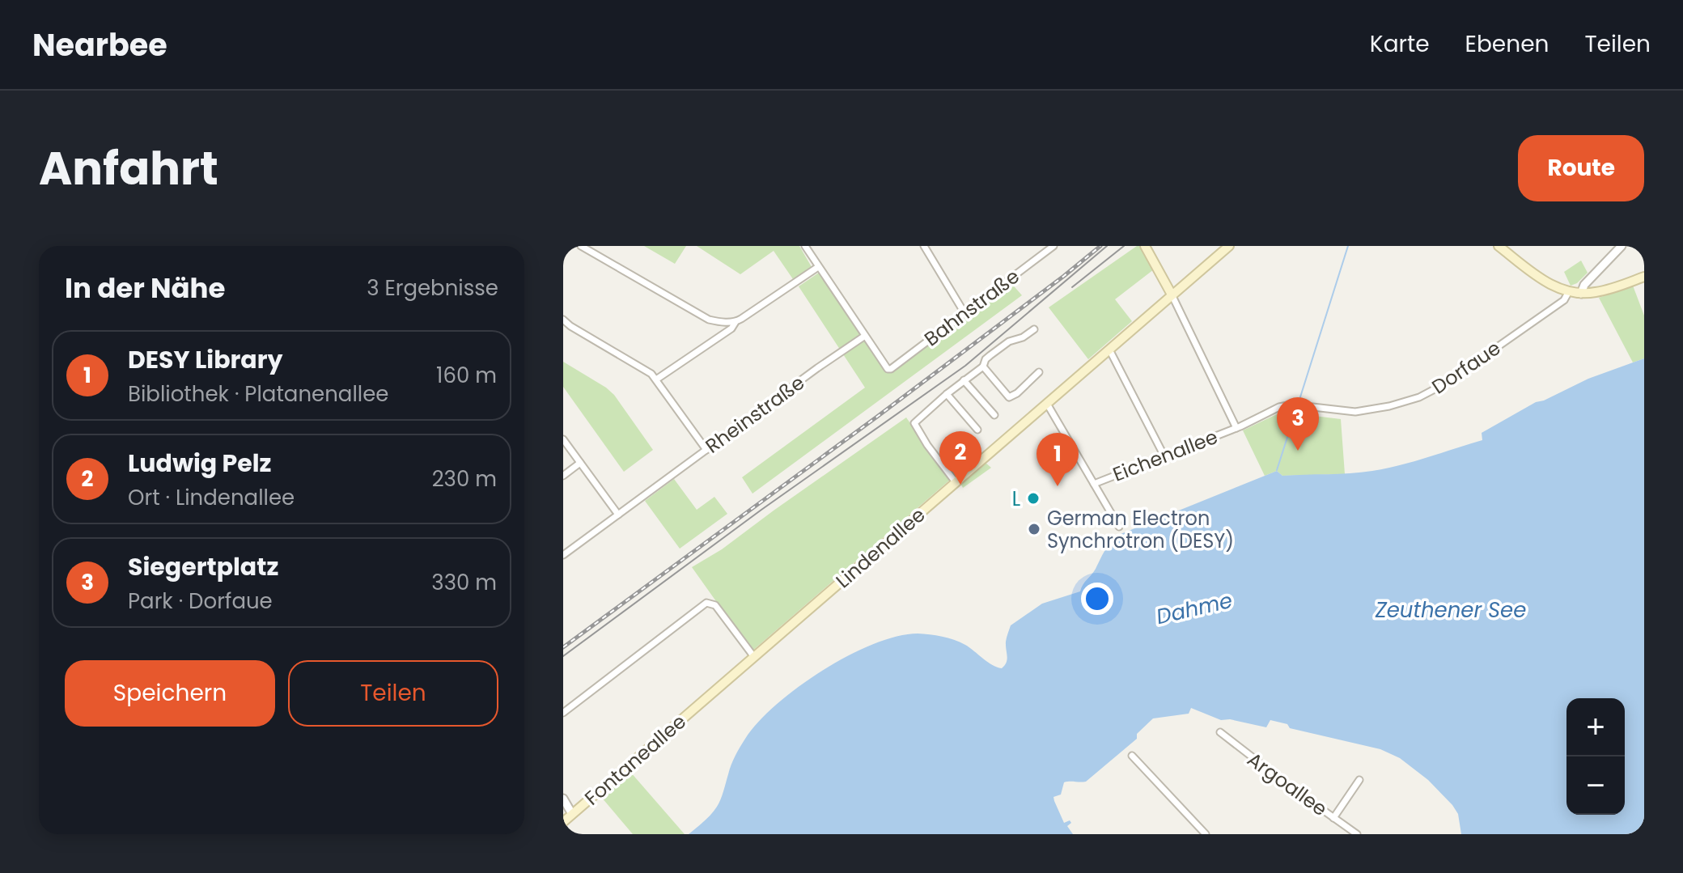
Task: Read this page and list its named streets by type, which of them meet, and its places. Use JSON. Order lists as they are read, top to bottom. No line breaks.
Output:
{"streets":{"main road":["Lindenallee","Fontaneallee"],"street":["Bahnstraße","Dorfaue","Rheinstraße","Eichenallee","Argoallee"]},"crossings":[["Bahnstraße","Rheinstraße"],["Dorfaue","Eichenallee"],["Lindenallee","Fontaneallee"]],"water":["Dahme","Zeuthener See"],"places":["L","German Electron Synchrotron (DESY)"],"page":{"header":"Nearbee","nav":["Karte","Ebenen","Teilen"],"title":"Anfahrt","buttons":["Route",["Speichern","Teilen"]],"heading":["In der Nähe","3 Ergebnisse"],"list":[{"mark":"1","name":"DESY Library","note":"Bibliothek · Platanenallee","value":"160 m"},{"mark":"2","name":"Ludwig Pelz","note":"Ort · Lindenallee","value":"230 m"},{"mark":"3","name":"Siegertplatz","note":"Park · Dorfaue","value":"330 m"}],"pins":["3","2","1"],"map_buttons":["+","−"]}}
